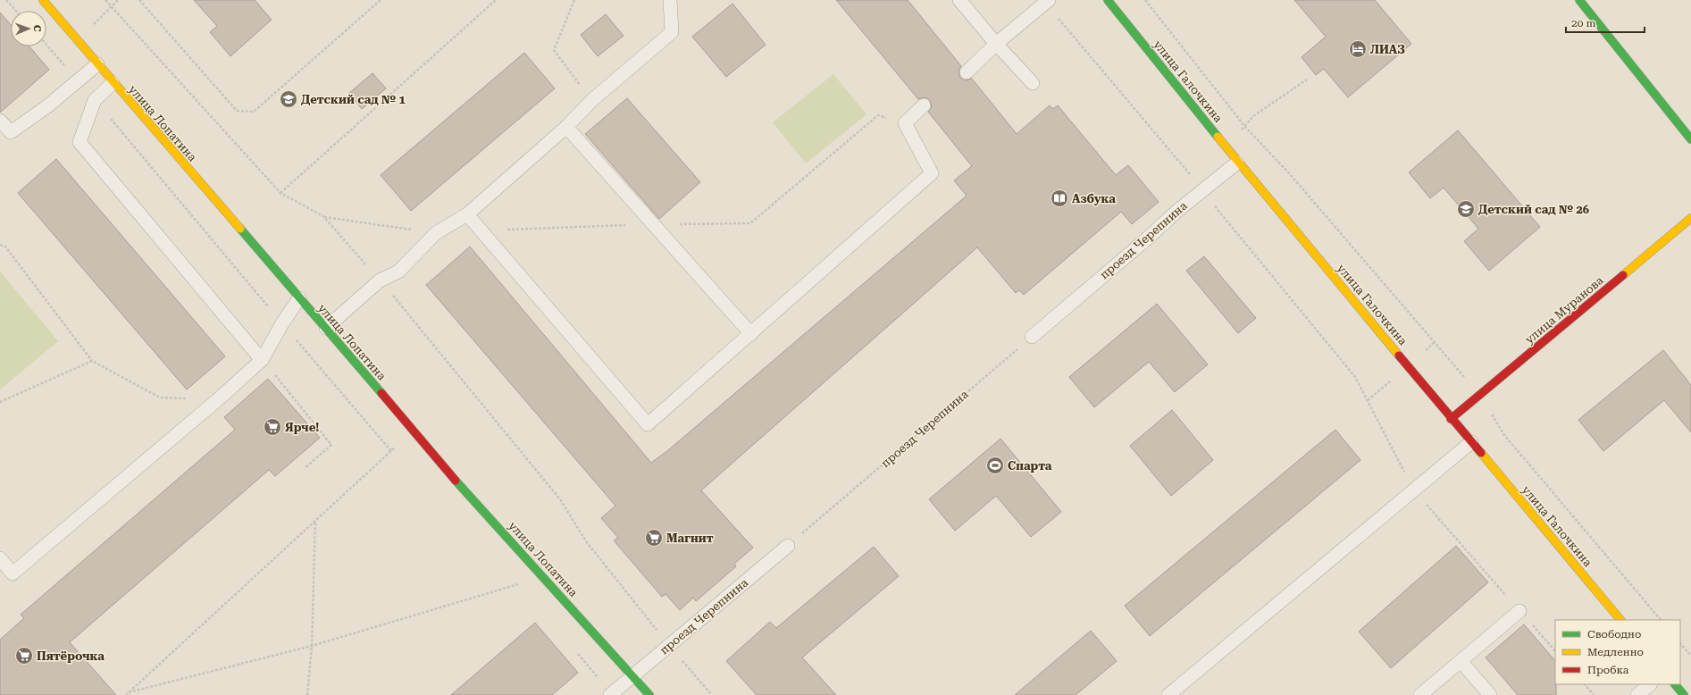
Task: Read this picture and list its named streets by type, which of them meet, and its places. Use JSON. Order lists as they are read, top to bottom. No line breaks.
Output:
{"streets":{"street":["улица Галочкина","улица Лопатина","улица Муранова"],"lane":["проезд Черепнина"]},"crossings":[["улица Галочкина","проезд Черепнина"],["улица Галочкина","улица Муранова"],["улица Лопатина","проезд Черепнина"]],"places":{"hotel":["ЛИАЗ"],"school or university":["Детский сад № 1","Детский сад № 26"],"library":["Азбука"],"supermarket":["Ярче!","Магнит","Пятёрочка"],"sports":["Спарта"]},"legend":["Свободно","Медленно","Пробка"],"scale_bar":"20 m","north":"right"}
